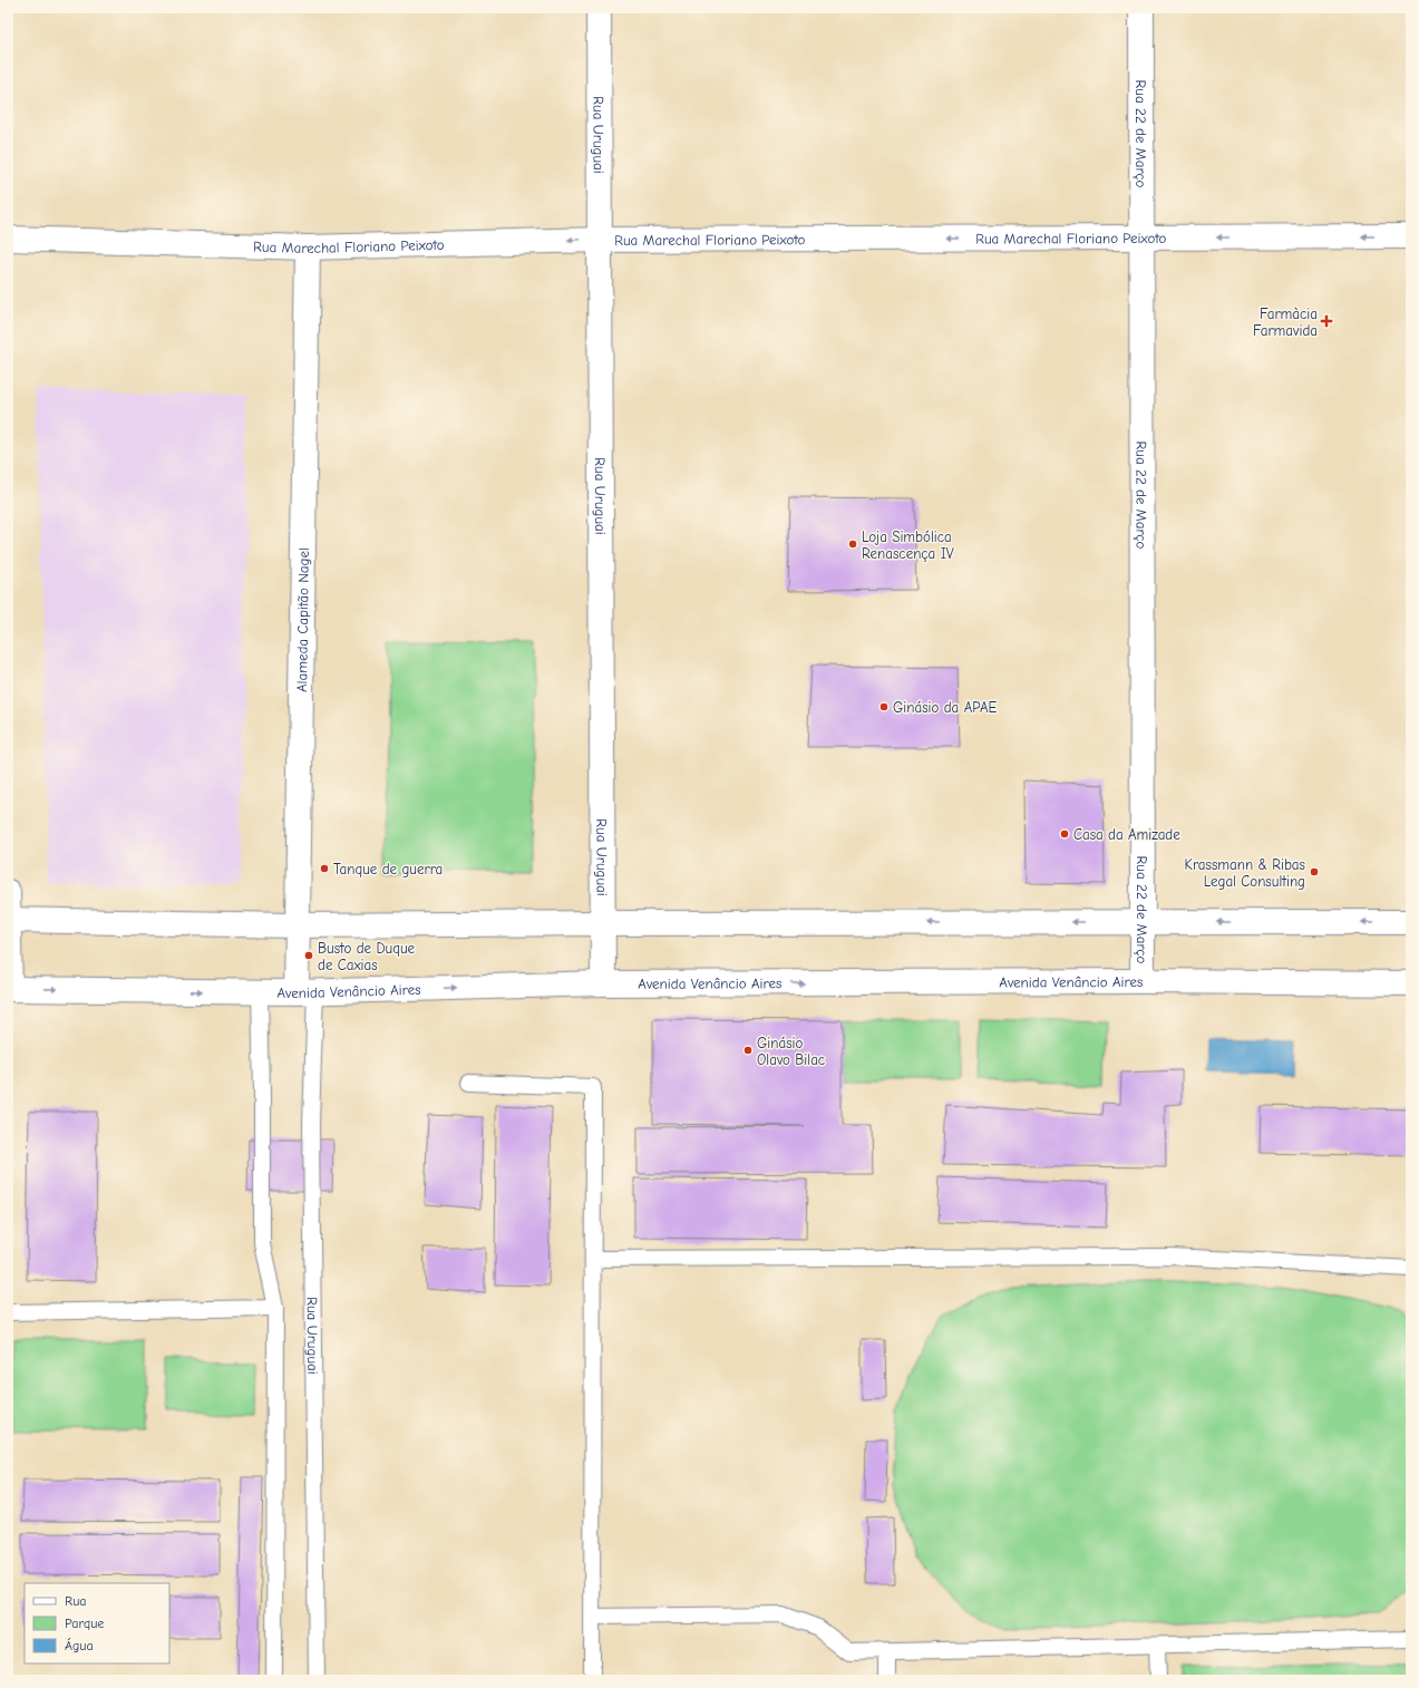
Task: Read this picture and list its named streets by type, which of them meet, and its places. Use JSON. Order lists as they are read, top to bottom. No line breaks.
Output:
{"streets":{"street":["Rua 22 de Março","Rua Uruguai","Rua Marechal Floriano Peixoto","Alameda Capitão Nagel","Avenida Venâncio Aires"]},"crossings":[["Rua 22 de Março","Rua Marechal Floriano Peixoto"],["Rua 22 de Março","Avenida Venâncio Aires"],["Rua Uruguai","Rua Marechal Floriano Peixoto"],["Rua Uruguai","Alameda Capitão Nagel"],["Rua Uruguai","Avenida Venâncio Aires"],["Rua Marechal Floriano Peixoto","Alameda Capitão Nagel"],["Alameda Capitão Nagel","Avenida Venâncio Aires"]],"one_way":["Rua Marechal Floriano Peixoto"],"places":{"health":["Farmàcia Farmavida"],"other":["Loja Simbólica Renascença IV","Ginásio da APAE","Casa da Amizade","Tanque de guerra","Krassmann & Ribas Legal Consulting","Busto de Duque de Caxias","Ginásio Olavo Bilac"]},"legend":["Rua","Parque","Água"]}
